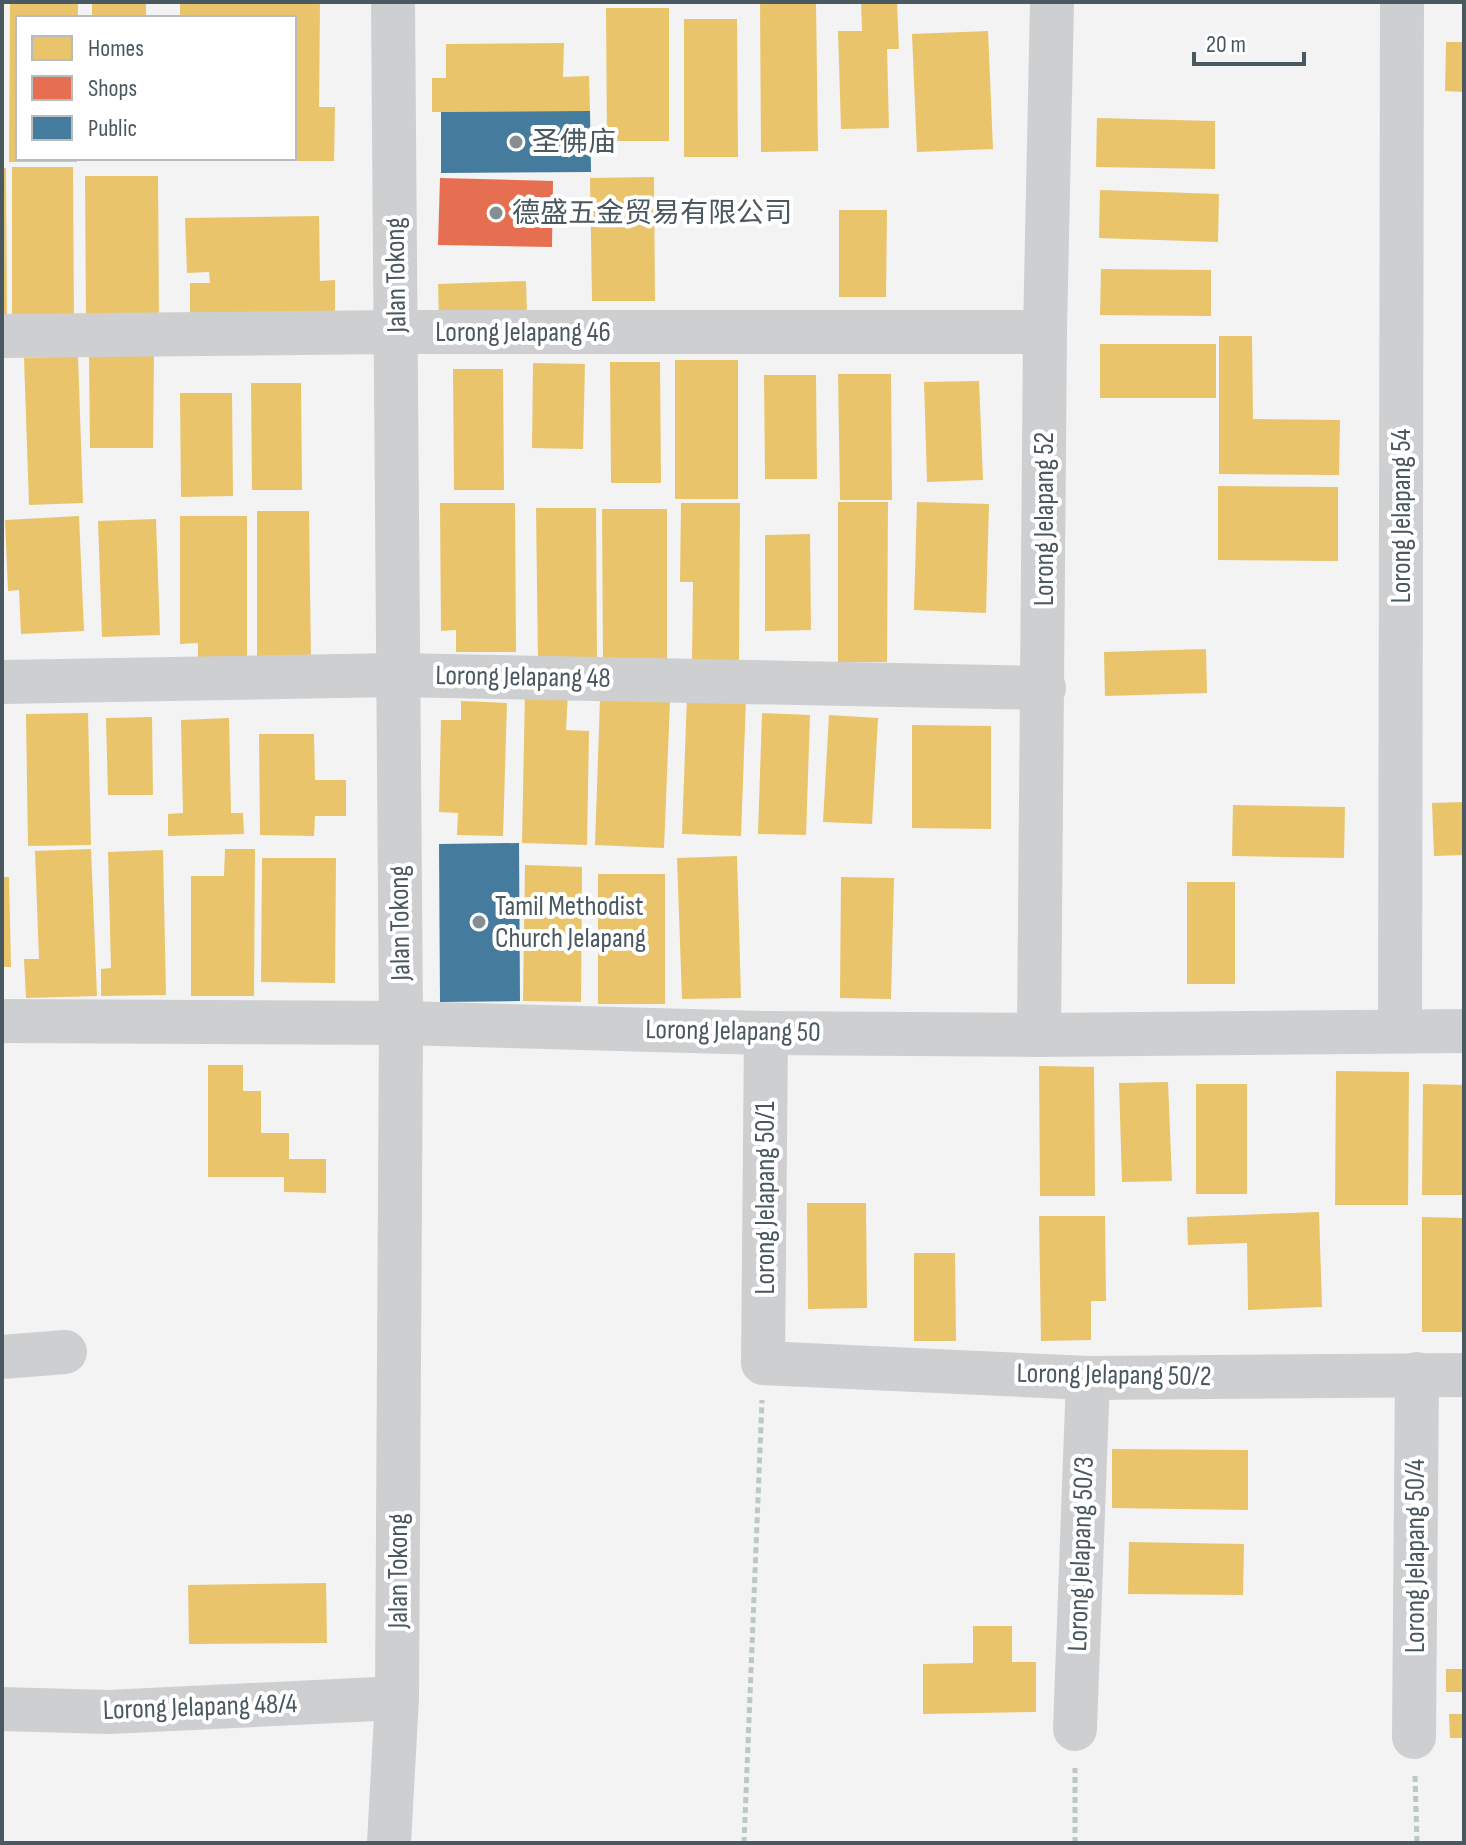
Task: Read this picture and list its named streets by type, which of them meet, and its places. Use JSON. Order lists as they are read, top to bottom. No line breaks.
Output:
{"streets":{"street":["Jalan Tokong","Lorong Jelapang 46","Lorong Jelapang 54","Lorong Jelapang 52","Lorong Jelapang 48","Lorong Jelapang 50","Lorong Jelapang 50/1","Lorong Jelapang 50/2","Lorong Jelapang 50/3","Lorong Jelapang 50/4","Lorong Jelapang 48/4"]},"crossings":[["Jalan Tokong","Lorong Jelapang 46"],["Jalan Tokong","Lorong Jelapang 48"],["Jalan Tokong","Lorong Jelapang 50"],["Jalan Tokong","Lorong Jelapang 48/4"],["Lorong Jelapang 46","Lorong Jelapang 52"],["Lorong Jelapang 54","Lorong Jelapang 50"],["Lorong Jelapang 52","Lorong Jelapang 48"],["Lorong Jelapang 52","Lorong Jelapang 50"],["Lorong Jelapang 50","Lorong Jelapang 50/1"],["Lorong Jelapang 50/1","Lorong Jelapang 50/2"],["Lorong Jelapang 50/2","Lorong Jelapang 50/3"],["Lorong Jelapang 50/2","Lorong Jelapang 50/4"]],"places":["圣佛庙","德盛五金贸易有限公司","Tamil Methodist Church Jelapang"],"legend":["Homes","Shops","Public"],"scale_bar":"20 m"}
